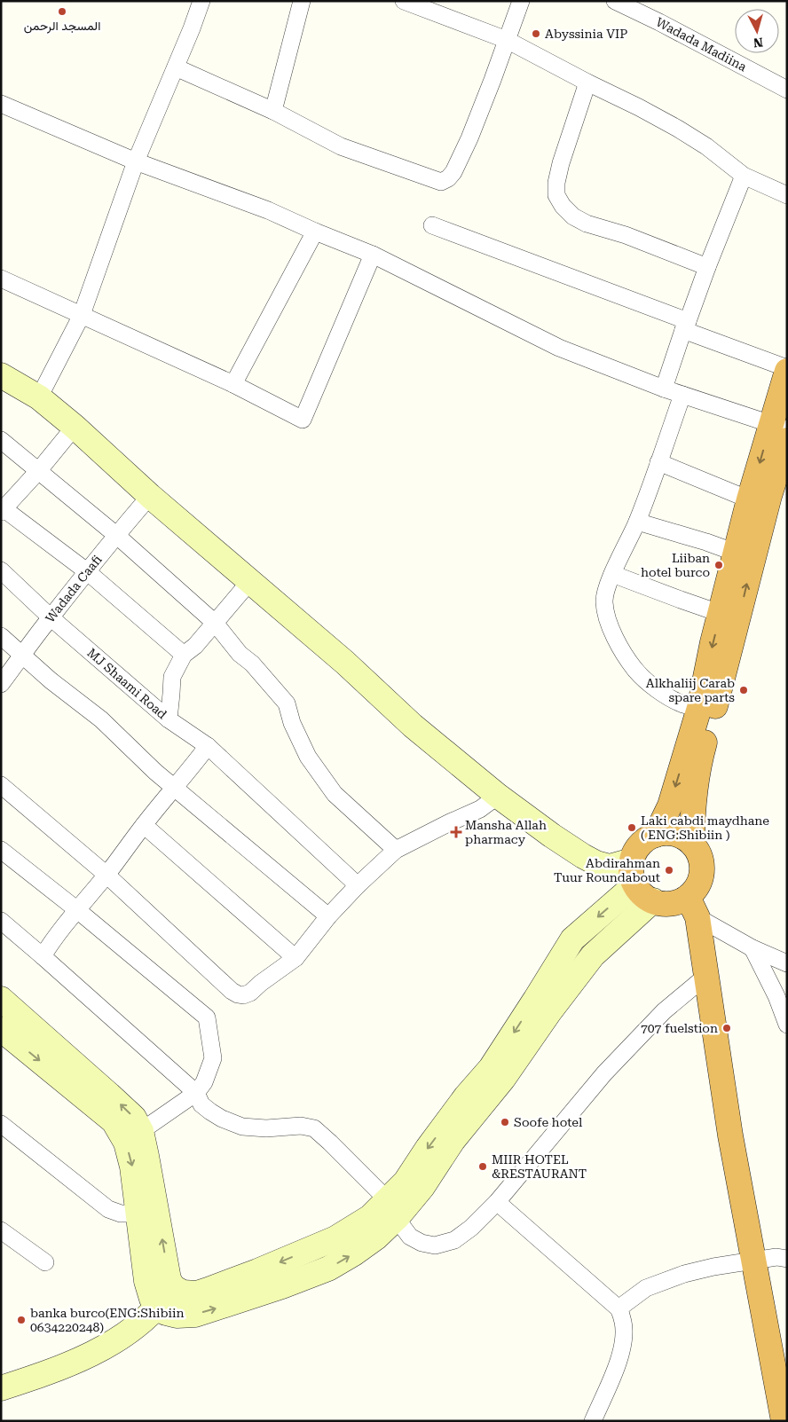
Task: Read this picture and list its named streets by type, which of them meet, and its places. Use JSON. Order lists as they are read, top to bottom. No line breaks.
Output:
{"streets":{"street":["Wadada Madiina","Wadada Caafi","MJ Shaami Road"]},"crossings":[["Wadada Caafi","MJ Shaami Road"]],"places":{"other":["المسجد الرحمن","Abyssinia VIP","Liiban hotel burco","Alkhaliij Carab spare parts","Laki cabdi maydhane ( ENG:Shibiin )","Abdirahman Tuur Roundabout","707 fuelstion","Soofe hotel","MIIR HOTEL &RESTAURANT","banka burco(ENG:Shibiin 0634220248)"],"health":["Mansha Allah pharmacy"]},"north":"bottom"}
